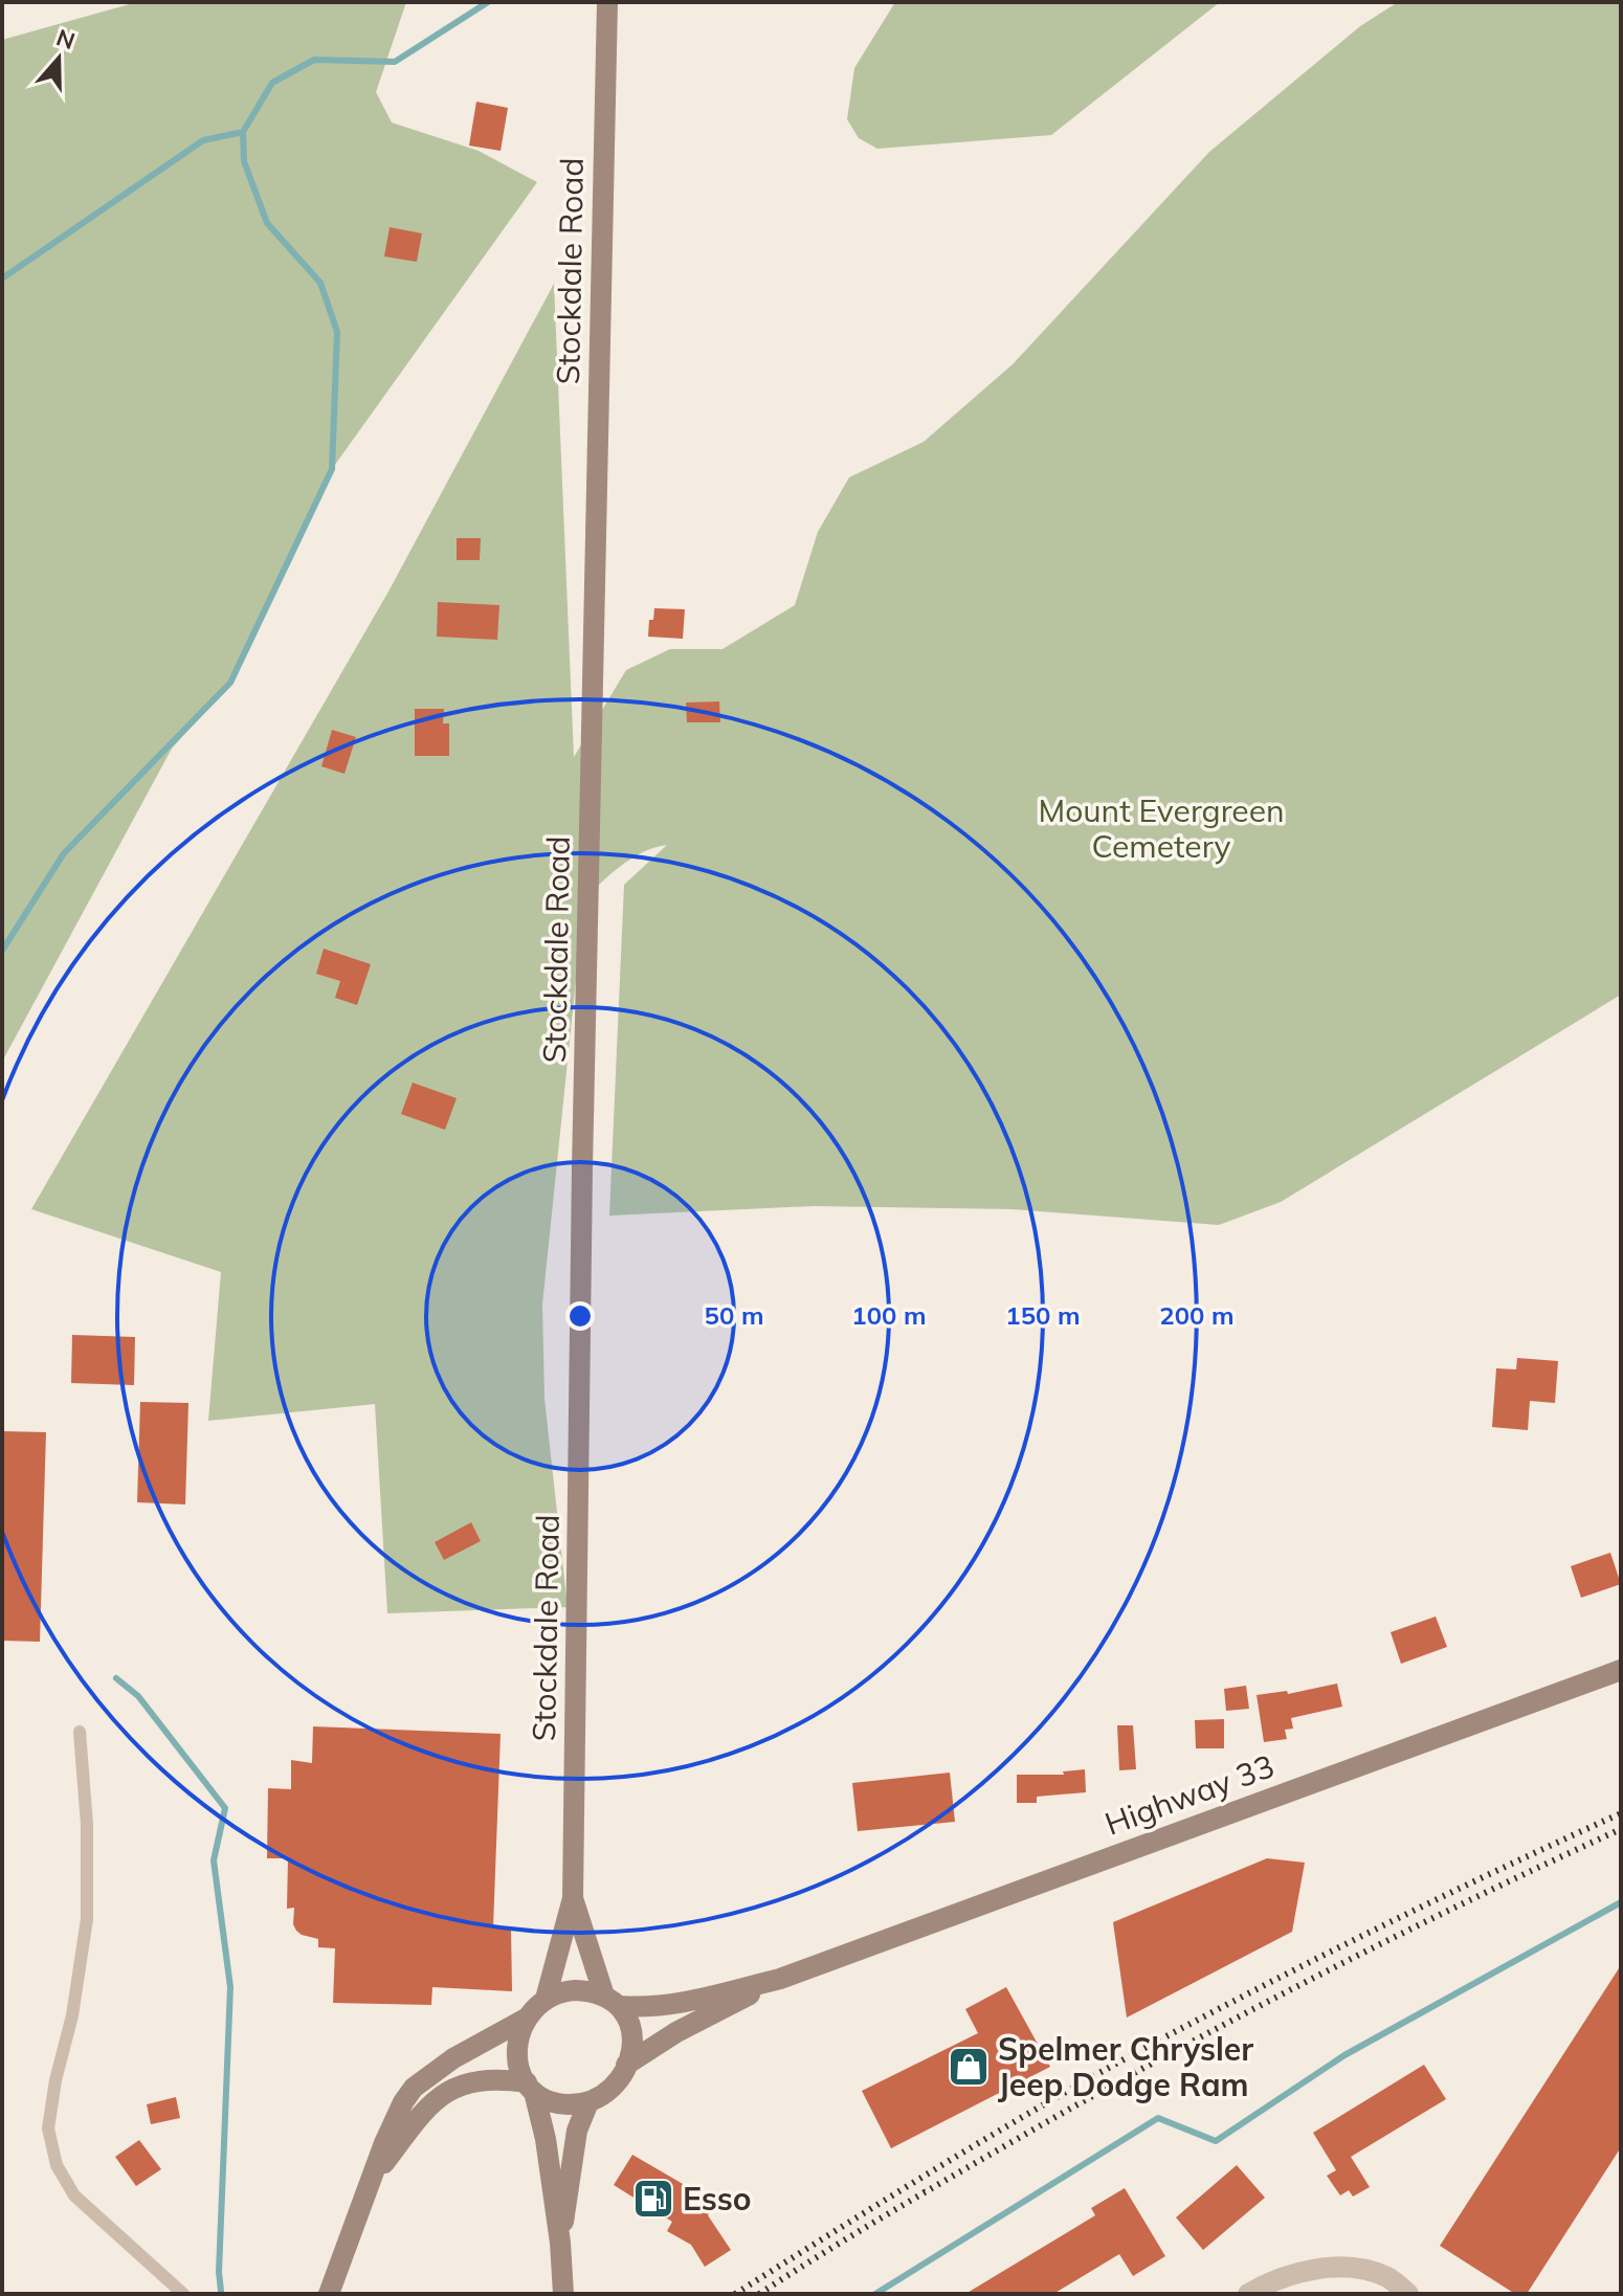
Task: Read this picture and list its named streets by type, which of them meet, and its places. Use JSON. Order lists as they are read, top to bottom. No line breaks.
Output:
{"streets":{"street":["Stockdale Road","Highway 33"]},"crossings":[["Stockdale Road","Highway 33"]],"parks":["Mount Evergreen Cemetery"],"places":{"shop":["Spelmer Chrysler Jeep Dodge Ram"],"fuel station":["Esso"]},"north":"top","rings":["50 m","100 m","150 m","200 m"]}
